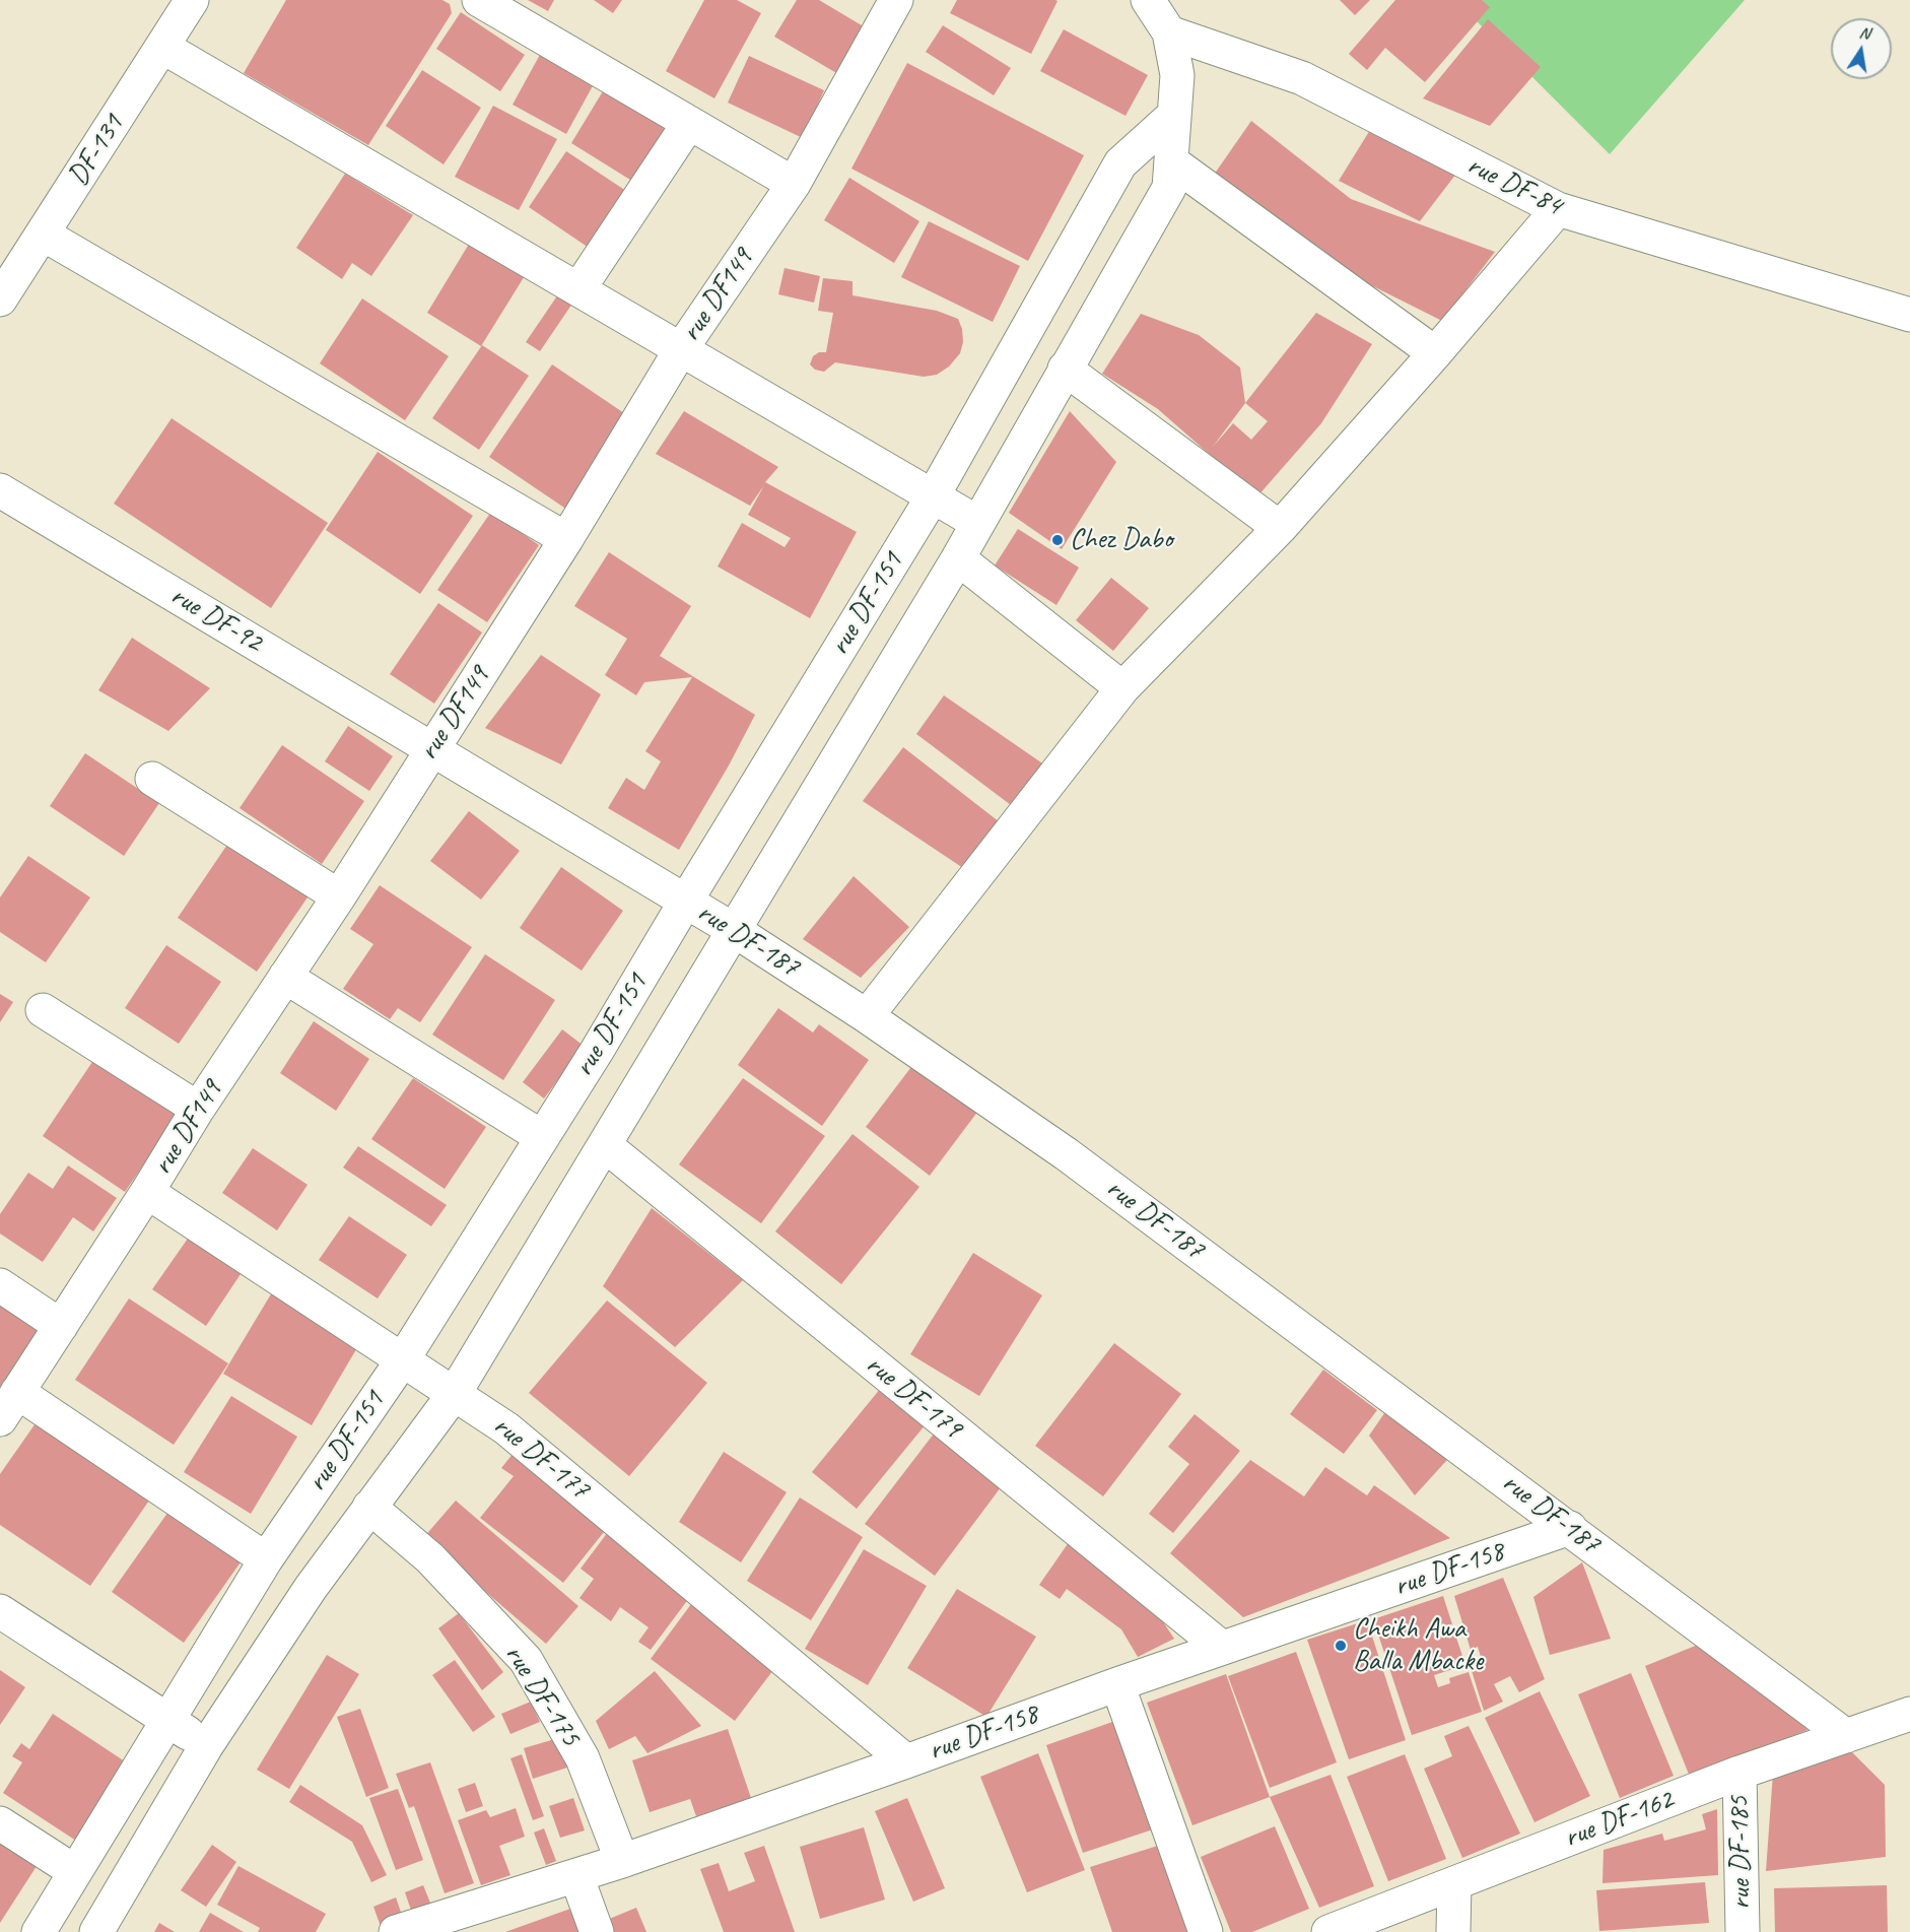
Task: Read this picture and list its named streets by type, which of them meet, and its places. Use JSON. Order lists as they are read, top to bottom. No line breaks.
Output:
{"streets":{"street":["DF-131","rue DF-84","rue DF149","rue DF-151","rue DF-92","rue DF-187","rue DF-179","rue DF-177","rue DF-158","rue DF-175","rue DF-162","rue DF-185"]},"crossings":[["rue DF-84","rue DF-151"],["rue DF149","rue DF-92"],["rue DF149","rue DF-187"],["rue DF149","rue DF-177"],["rue DF-151","rue DF-187"],["rue DF-151","rue DF-179"],["rue DF-151","rue DF-177"],["rue DF-151","rue DF-175"],["rue DF-92","rue DF-187"],["rue DF-187","rue DF-158"],["rue DF-187","rue DF-162"],["rue DF-179","rue DF-158"],["rue DF-177","rue DF-158"],["rue DF-158","rue DF-175"],["rue DF-162","rue DF-185"]],"places":["Chez Dabo","Cheikh Awa Balla Mbacke"],"north":"top"}
